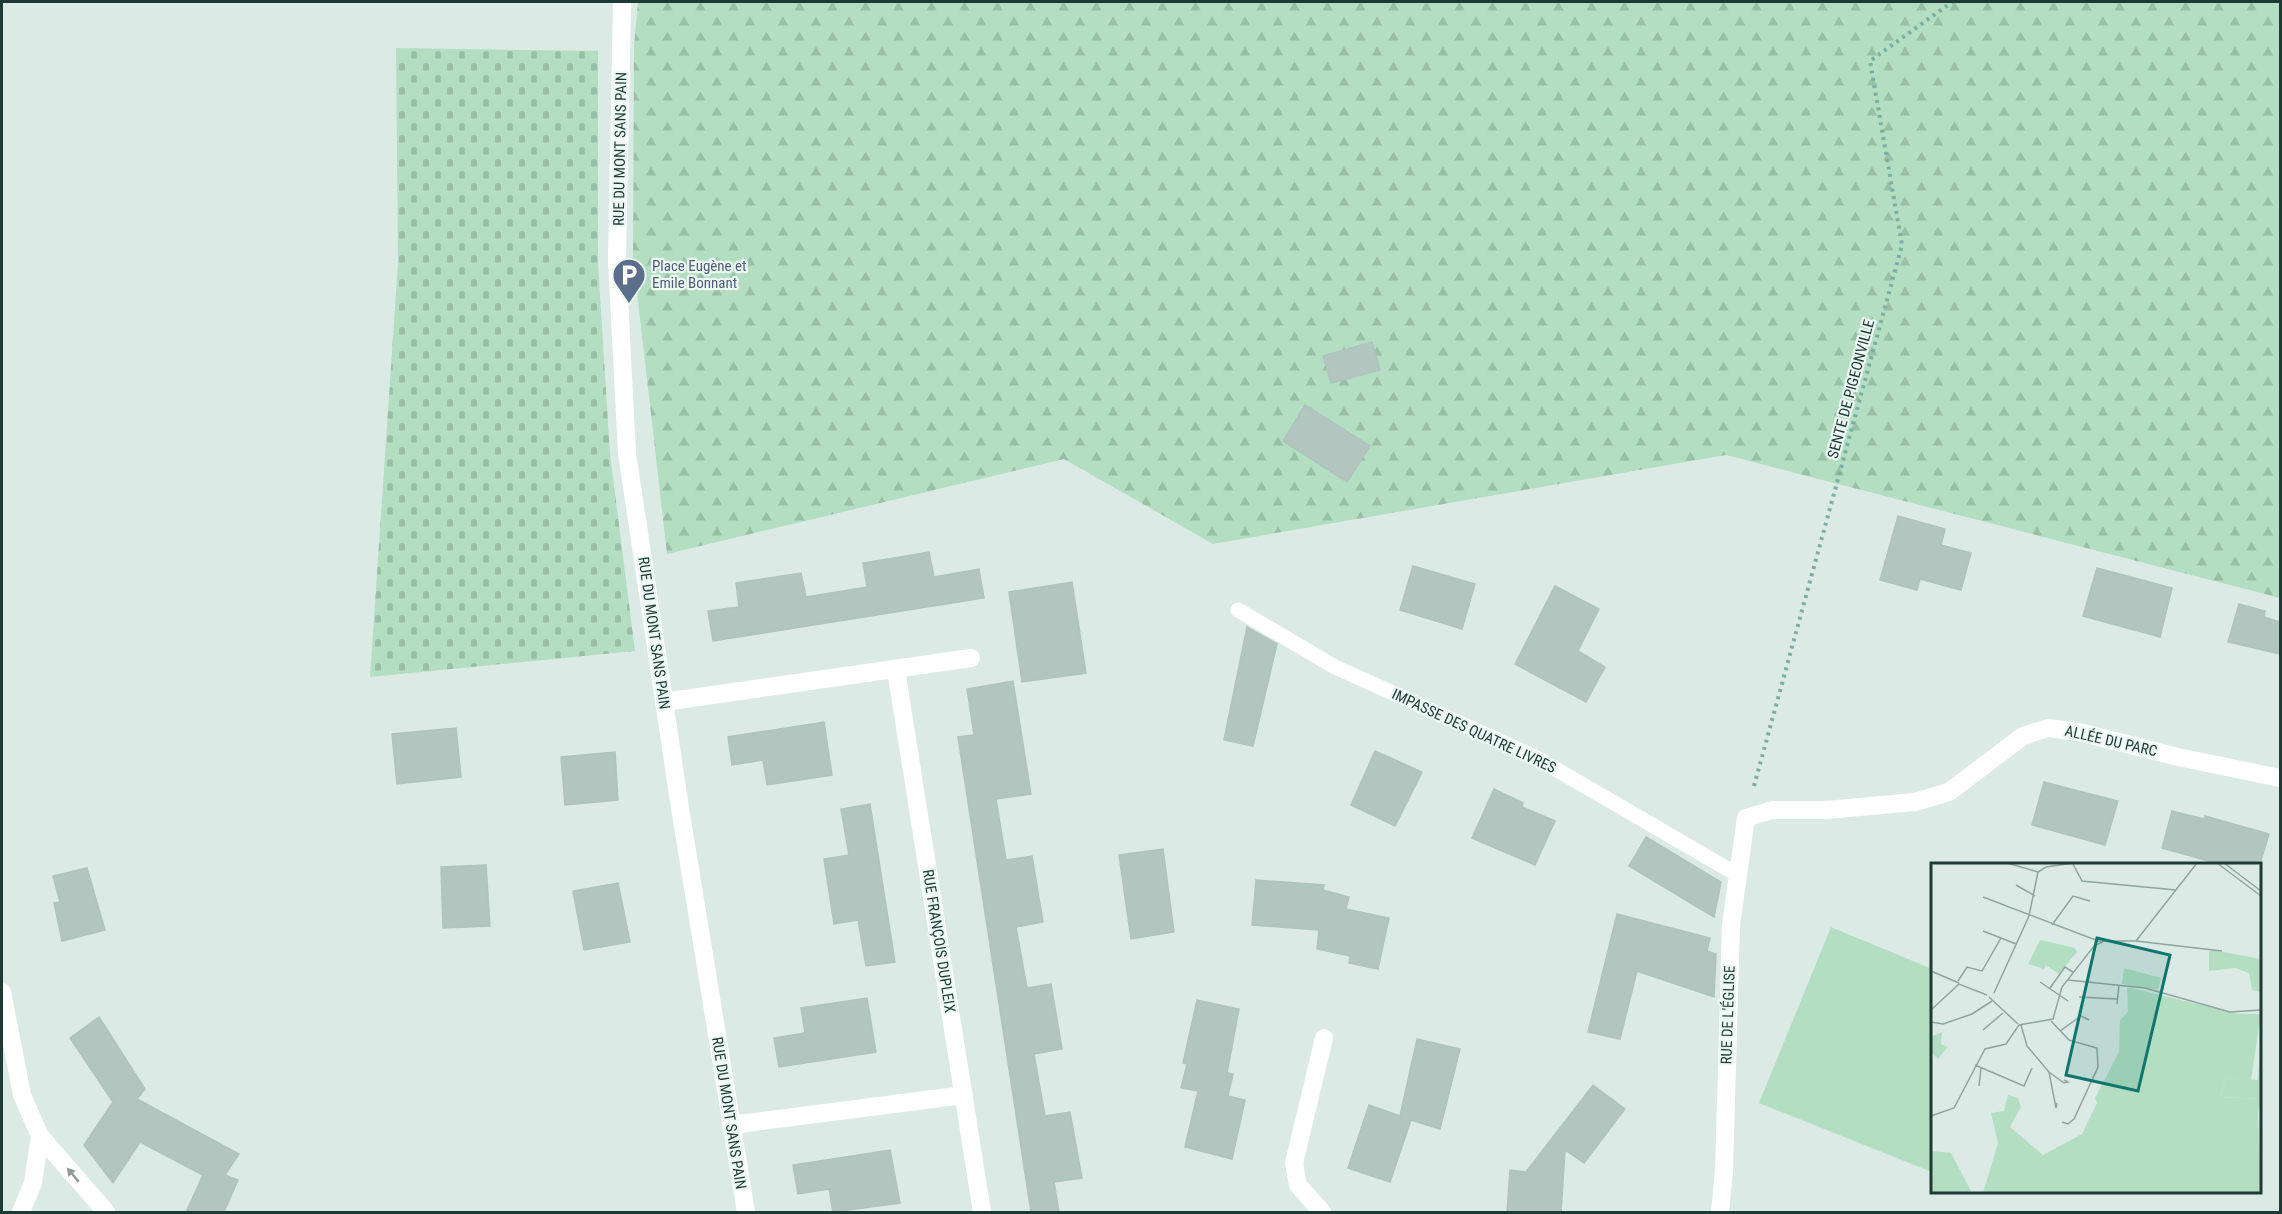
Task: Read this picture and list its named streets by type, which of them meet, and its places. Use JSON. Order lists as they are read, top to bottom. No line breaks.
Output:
{"streets":{"street":["RUE DU MONT SANS PAIN","ALLÉE DU PARC","RUE FRANÇOIS DUPLEIX","RUE DE L'ÉGLISE"],"lane":["IMPASSE DES QUATRE LIVRES"],"path":["SENTE DE PIGEONVILLE"]},"crossings":[["SENTE DE PIGEONVILLE","ALLÉE DU PARC"],["SENTE DE PIGEONVILLE","RUE DE L'ÉGLISE"],["IMPASSE DES QUATRE LIVRES","RUE DE L'ÉGLISE"],["ALLÉE DU PARC","RUE DE L'ÉGLISE"]],"places":{"parking":["Place Eugène et Emile Bonnant"]}}
